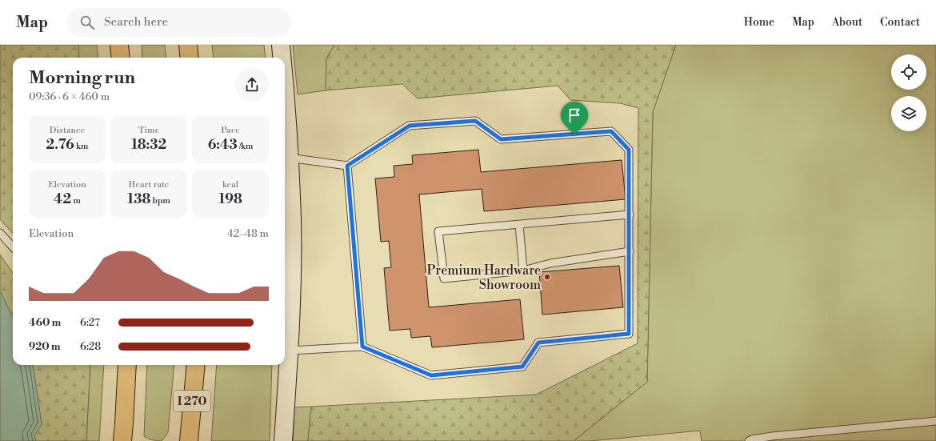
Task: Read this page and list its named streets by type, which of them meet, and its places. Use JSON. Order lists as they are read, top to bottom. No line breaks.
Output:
{"streets":{"highway":["I 270"]},"places":["Premium Hardware Showroom"],"page":{"header":"Map","search":"Search here","nav":["Home","Map","About","Contact"],"heading":["Morning run","09:36 · 6 × 460 m"],"stats":[["Distance","2.76 km"],["Time","18:32"],["Pace","6:43 /km"],["Elevation","42 m"],["Heart rate","138 bpm"],["kcal","198"]],"chart":["Elevation","42–48 m"],"list":[{"name":"460 m","note":"6:27"},{"name":"920 m","note":"6:28"}]}}
